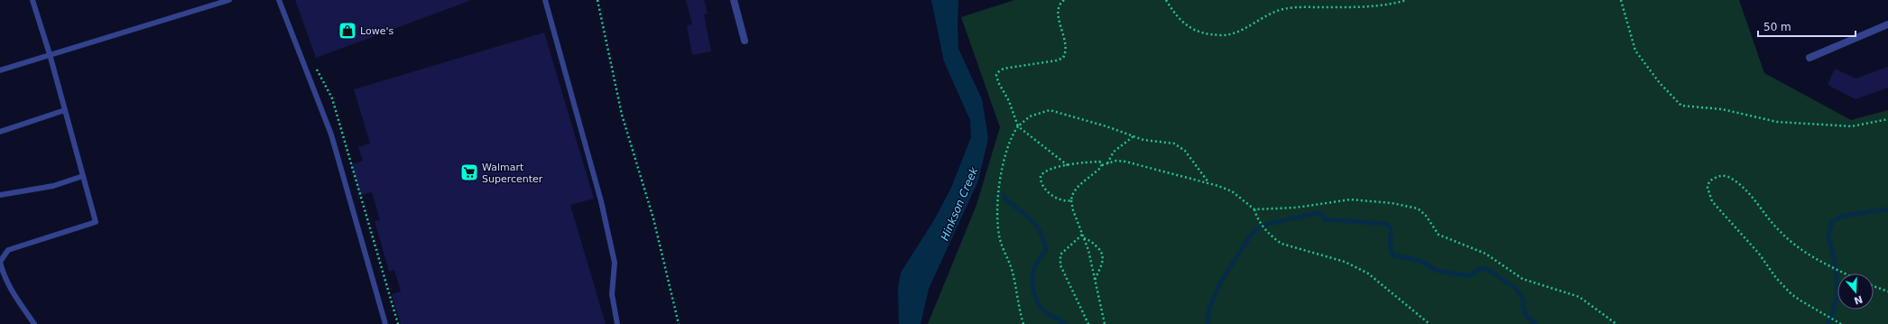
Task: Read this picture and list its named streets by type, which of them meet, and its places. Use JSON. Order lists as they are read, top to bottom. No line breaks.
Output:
{"water":["Hinkson Creek"],"places":{"shop":["Lowe's"],"supermarket":["Walmart Supercenter"]},"scale_bar":"50 m","north":"bottom"}
